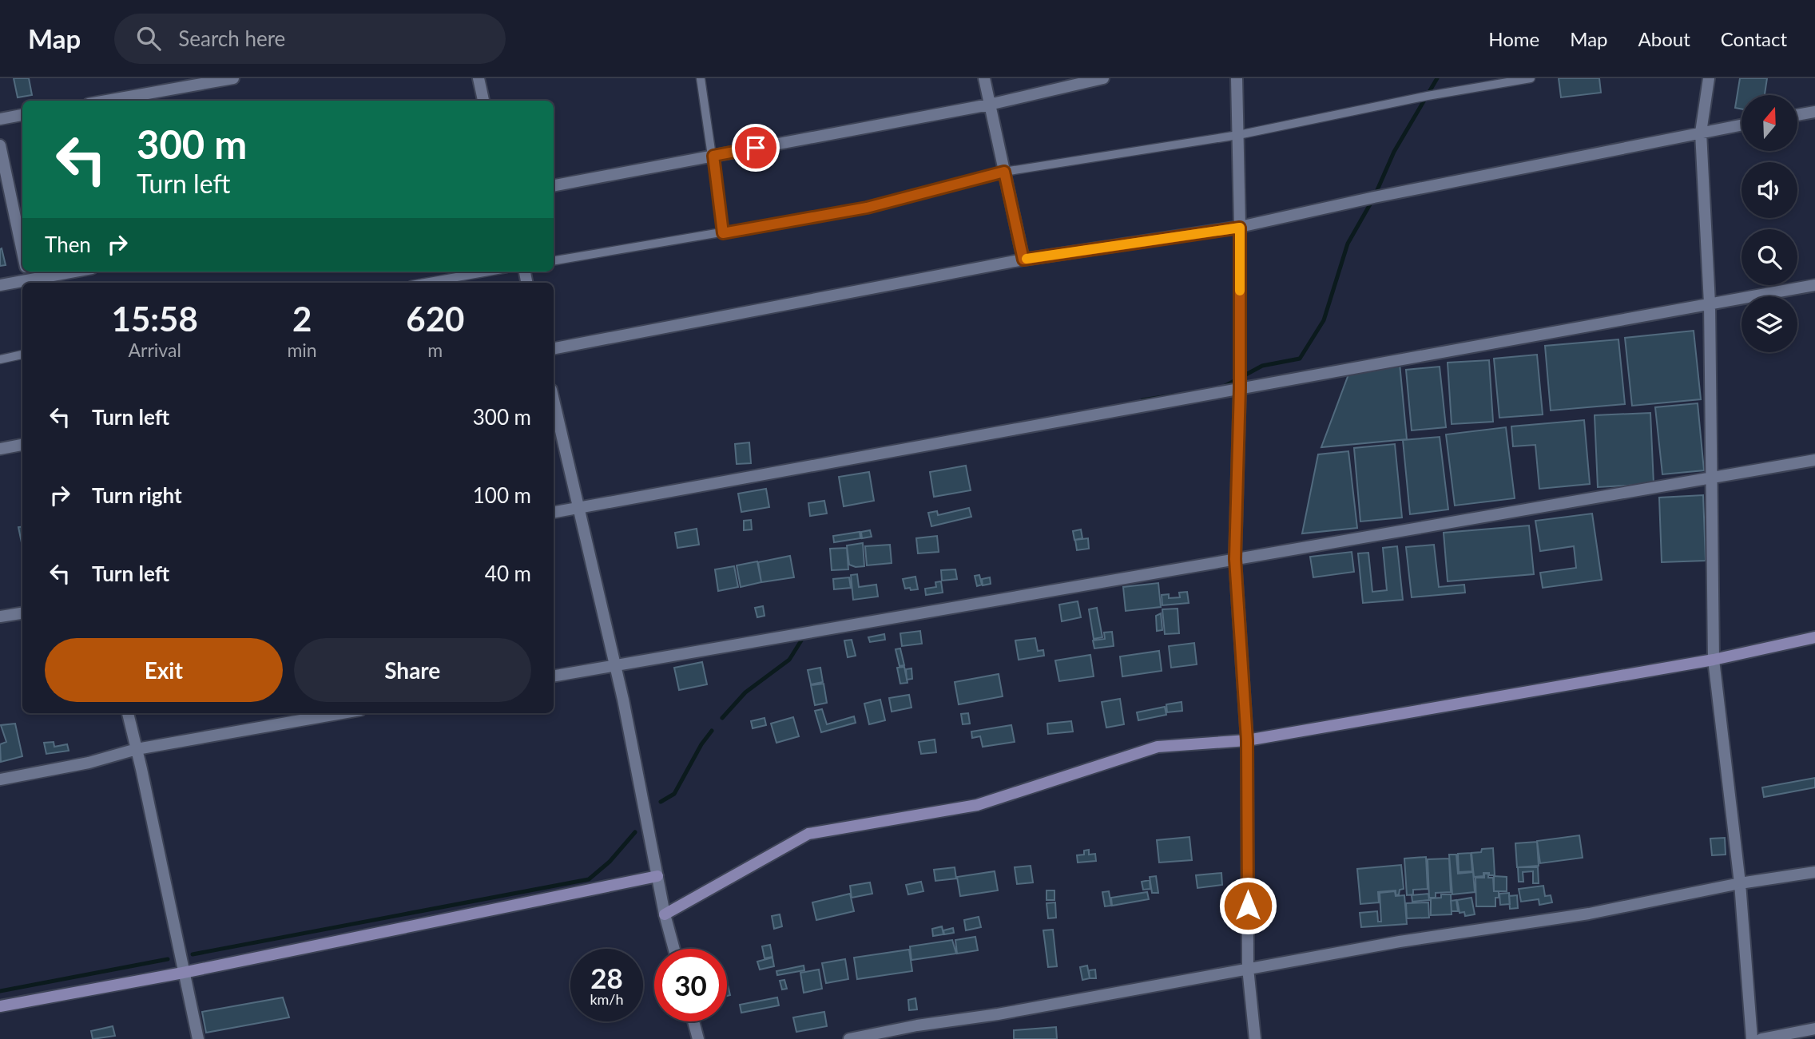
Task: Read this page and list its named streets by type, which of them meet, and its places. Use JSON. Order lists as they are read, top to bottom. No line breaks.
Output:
{"north":"top","page":{"header":"Map","search":"Search here","nav":["Home","Map","About","Contact"],"turn":["300 m","Turn left"],"then":"Then","eta":["15:58","Arrival","2","min","620","m"],"list":[{"name":"Turn left","value":"300 m"},{"name":"Turn right","value":"100 m"},{"name":"Turn left","value":"40 m"}],"buttons":["Exit","Share"],"speed":"28 km/h","limit":"30"}}
